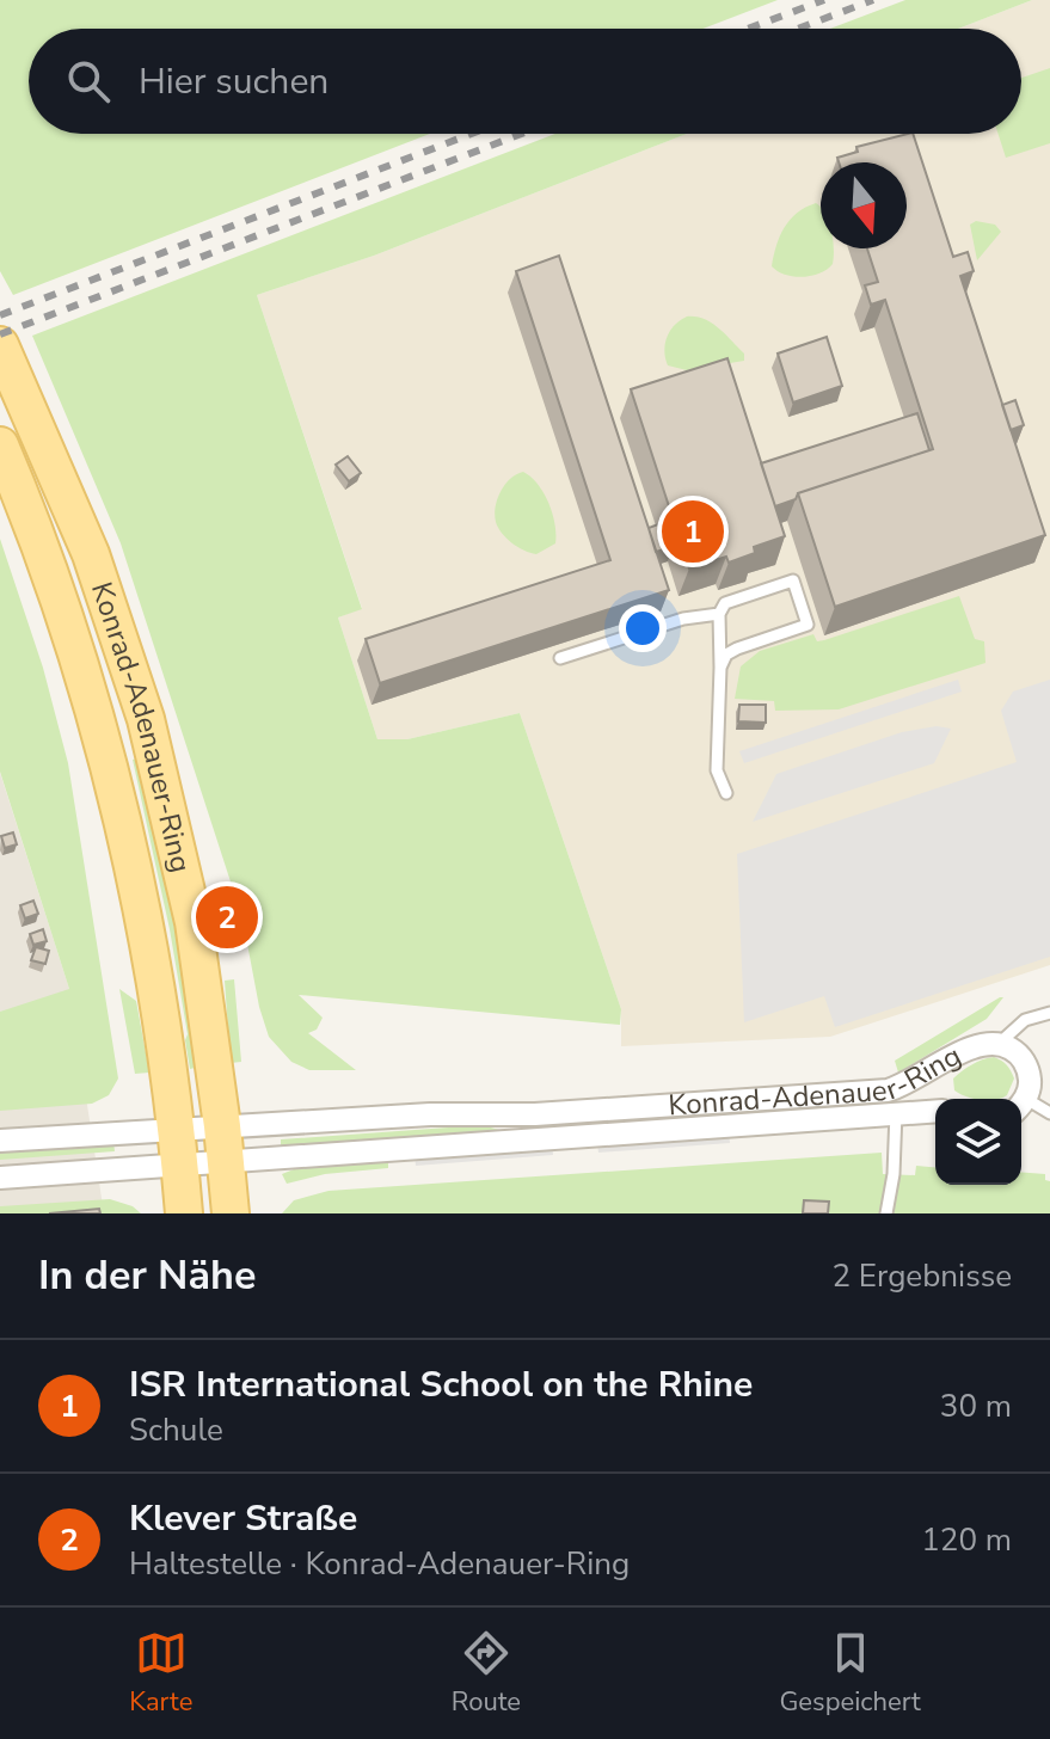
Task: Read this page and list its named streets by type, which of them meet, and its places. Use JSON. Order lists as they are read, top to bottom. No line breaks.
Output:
{"streets":{"main road":["Konrad-Adenauer-Ring"]},"north":"bottom","page":{"search":"Hier suchen","pins":["1","2"],"heading":["In der Nähe","2 Ergebnisse"],"list":[{"mark":"1","name":"ISR International School on the Rhine","note":"Schule","value":"30 m"},{"mark":"2","name":"Klever Straße","note":"Haltestelle · Konrad-Adenauer-Ring","value":"120 m"}],"nav":["Karte","Route","Gespeichert"]}}
